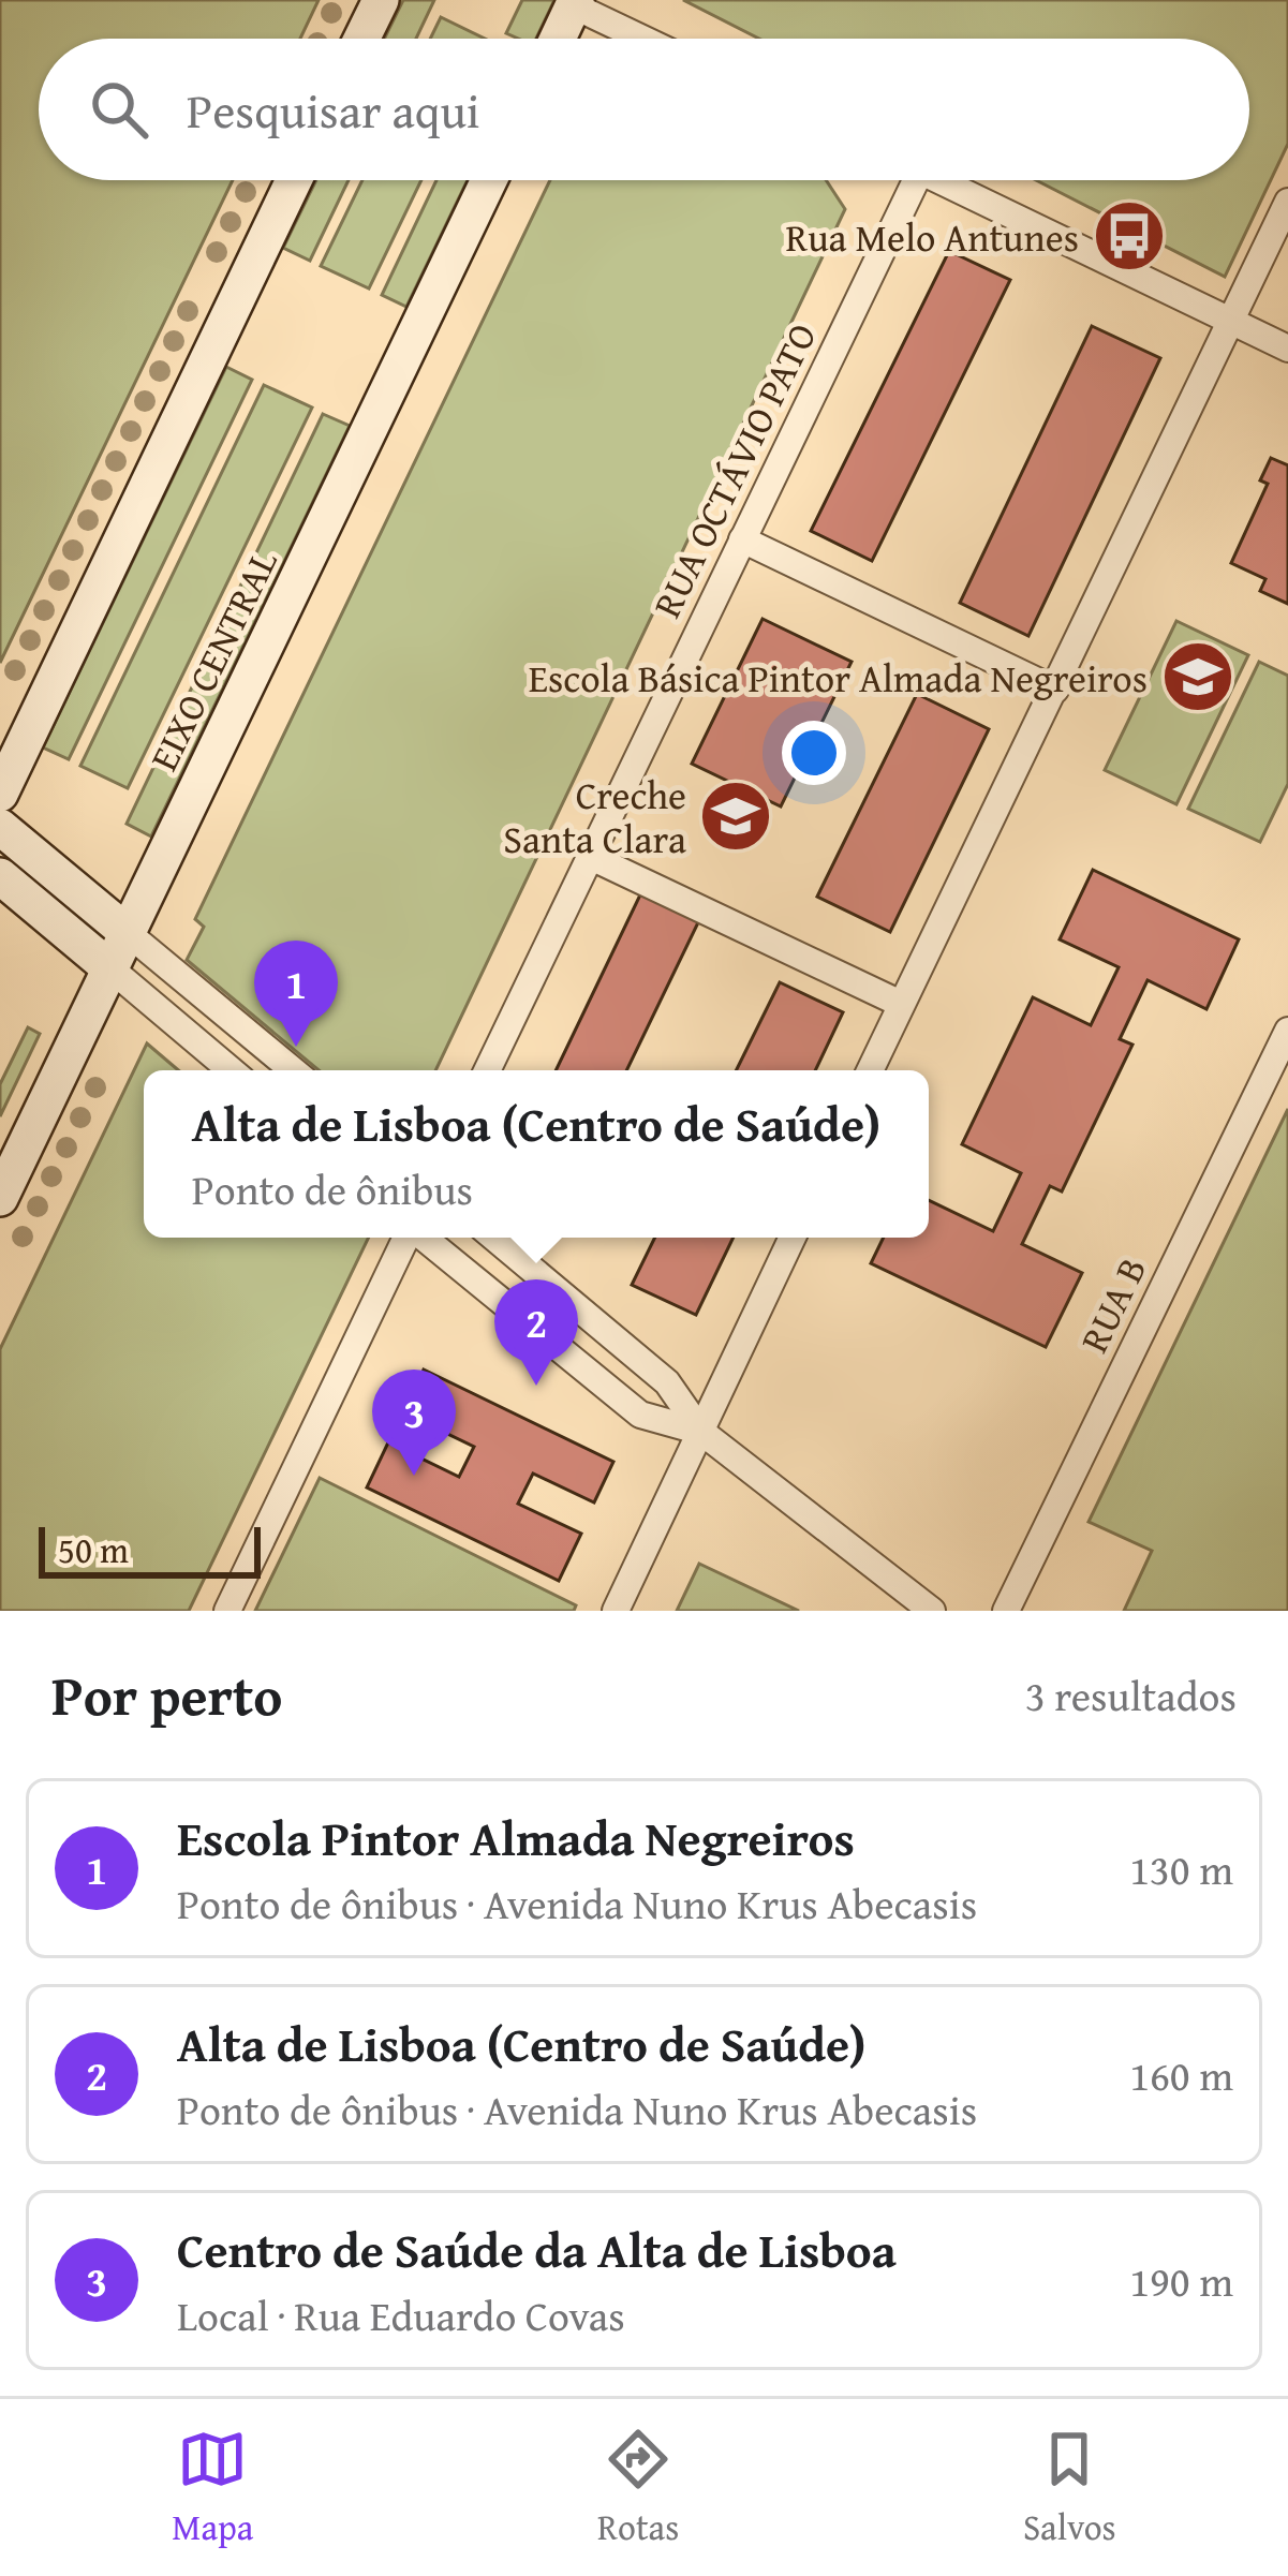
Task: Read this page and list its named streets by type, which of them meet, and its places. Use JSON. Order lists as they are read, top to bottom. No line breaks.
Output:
{"streets":{"main road":["EIXO CENTRAL"],"street":["RUA OCTÁVIO PATO","RUA B"]},"places":{"bus stop":["Rua Melo Antunes"],"school or university":["Escola Básica Pintor Almada Negreiros","Creche Santa Clara"]},"scale_bar":"50 m","page":{"search":"Pesquisar aqui","pins":["1","2","3"],"popup":["Alta de Lisboa (Centro de Saúde)","Ponto de ônibus"],"scale":"50 m","heading":["Por perto","3 resultados"],"list":[{"mark":"1","name":"Escola Pintor Almada Negreiros","note":"Ponto de ônibus · Avenida Nuno Krus Abecasis","value":"130 m"},{"mark":"2","name":"Alta de Lisboa (Centro de Saúde)","note":"Ponto de ônibus · Avenida Nuno Krus Abecasis","value":"160 m"},{"mark":"3","name":"Centro de Saúde da Alta de Lisboa","note":"Local · Rua Eduardo Covas","value":"190 m"}],"nav":["Mapa","Rotas","Salvos"]}}
